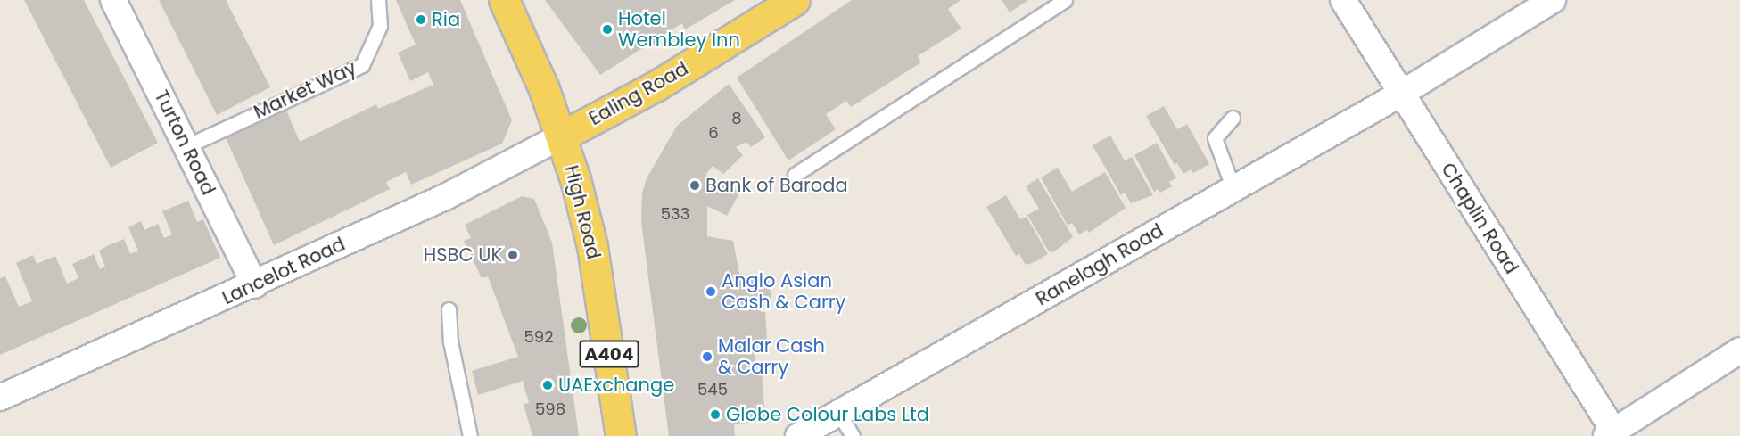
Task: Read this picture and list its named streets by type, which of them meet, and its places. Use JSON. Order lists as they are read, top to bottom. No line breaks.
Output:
{"streets":{"main road":["Ealing Road","High Road","A404"],"street":["Turton Road","Chaplin Road","Ranelagh Road","Lancelot Road"],"lane":["Market Way"]},"crossings":[["Market Way","Turton Road"],["Ealing Road","High Road"],["Ealing Road","Lancelot Road"],["Turton Road","Lancelot Road"],["High Road","Lancelot Road"],["Chaplin Road","Ranelagh Road"]],"places":["Ria","Hotel Wembley Inn","Bank of Baroda","HSBC UK","Anglo Asian Cash & Carry","Malar Cash & Carry","UAExchange","Globe Colour Labs Ltd"],"house_numbers":["8","6","533","592","545","598"]}
